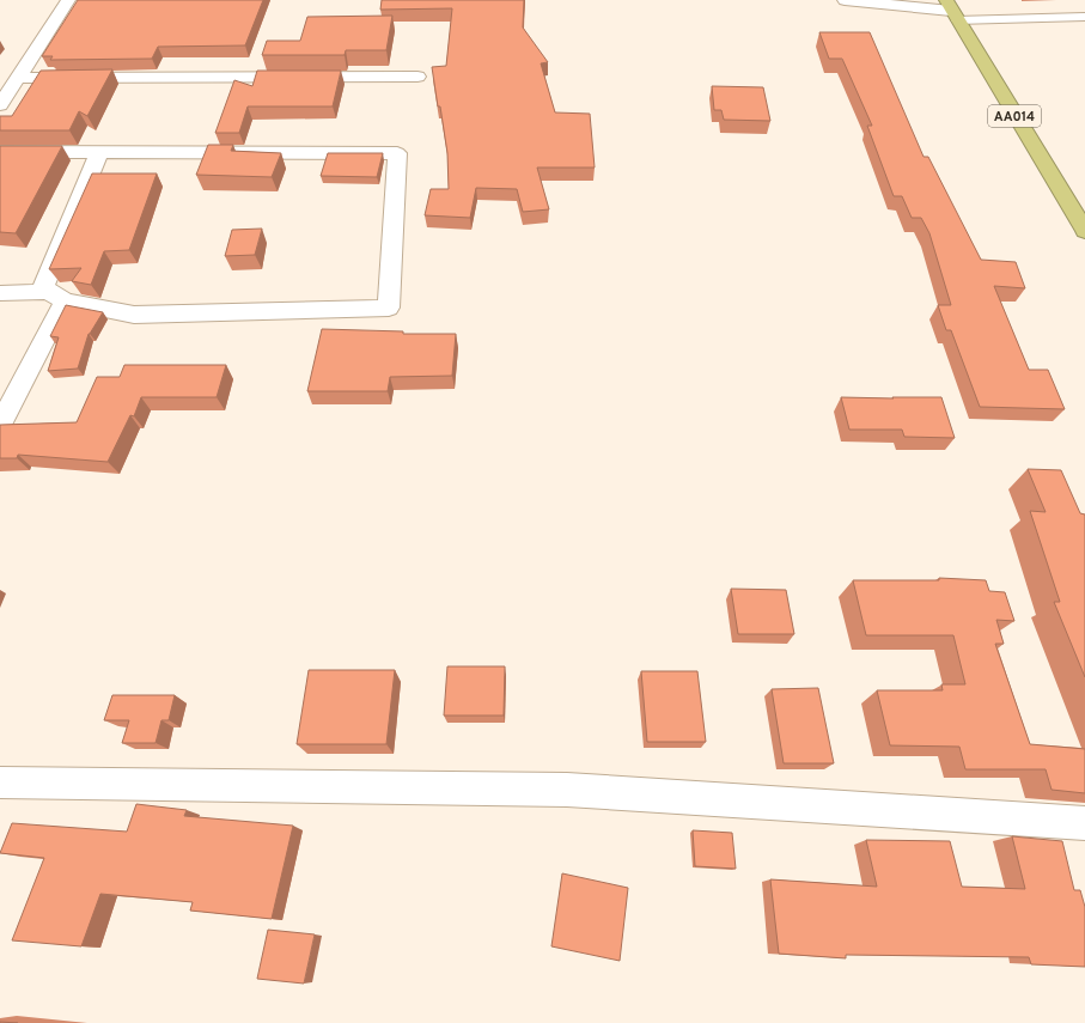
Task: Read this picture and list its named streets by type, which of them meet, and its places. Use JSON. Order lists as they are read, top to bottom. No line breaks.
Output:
{"streets":{"highway":["AA014"]}}
